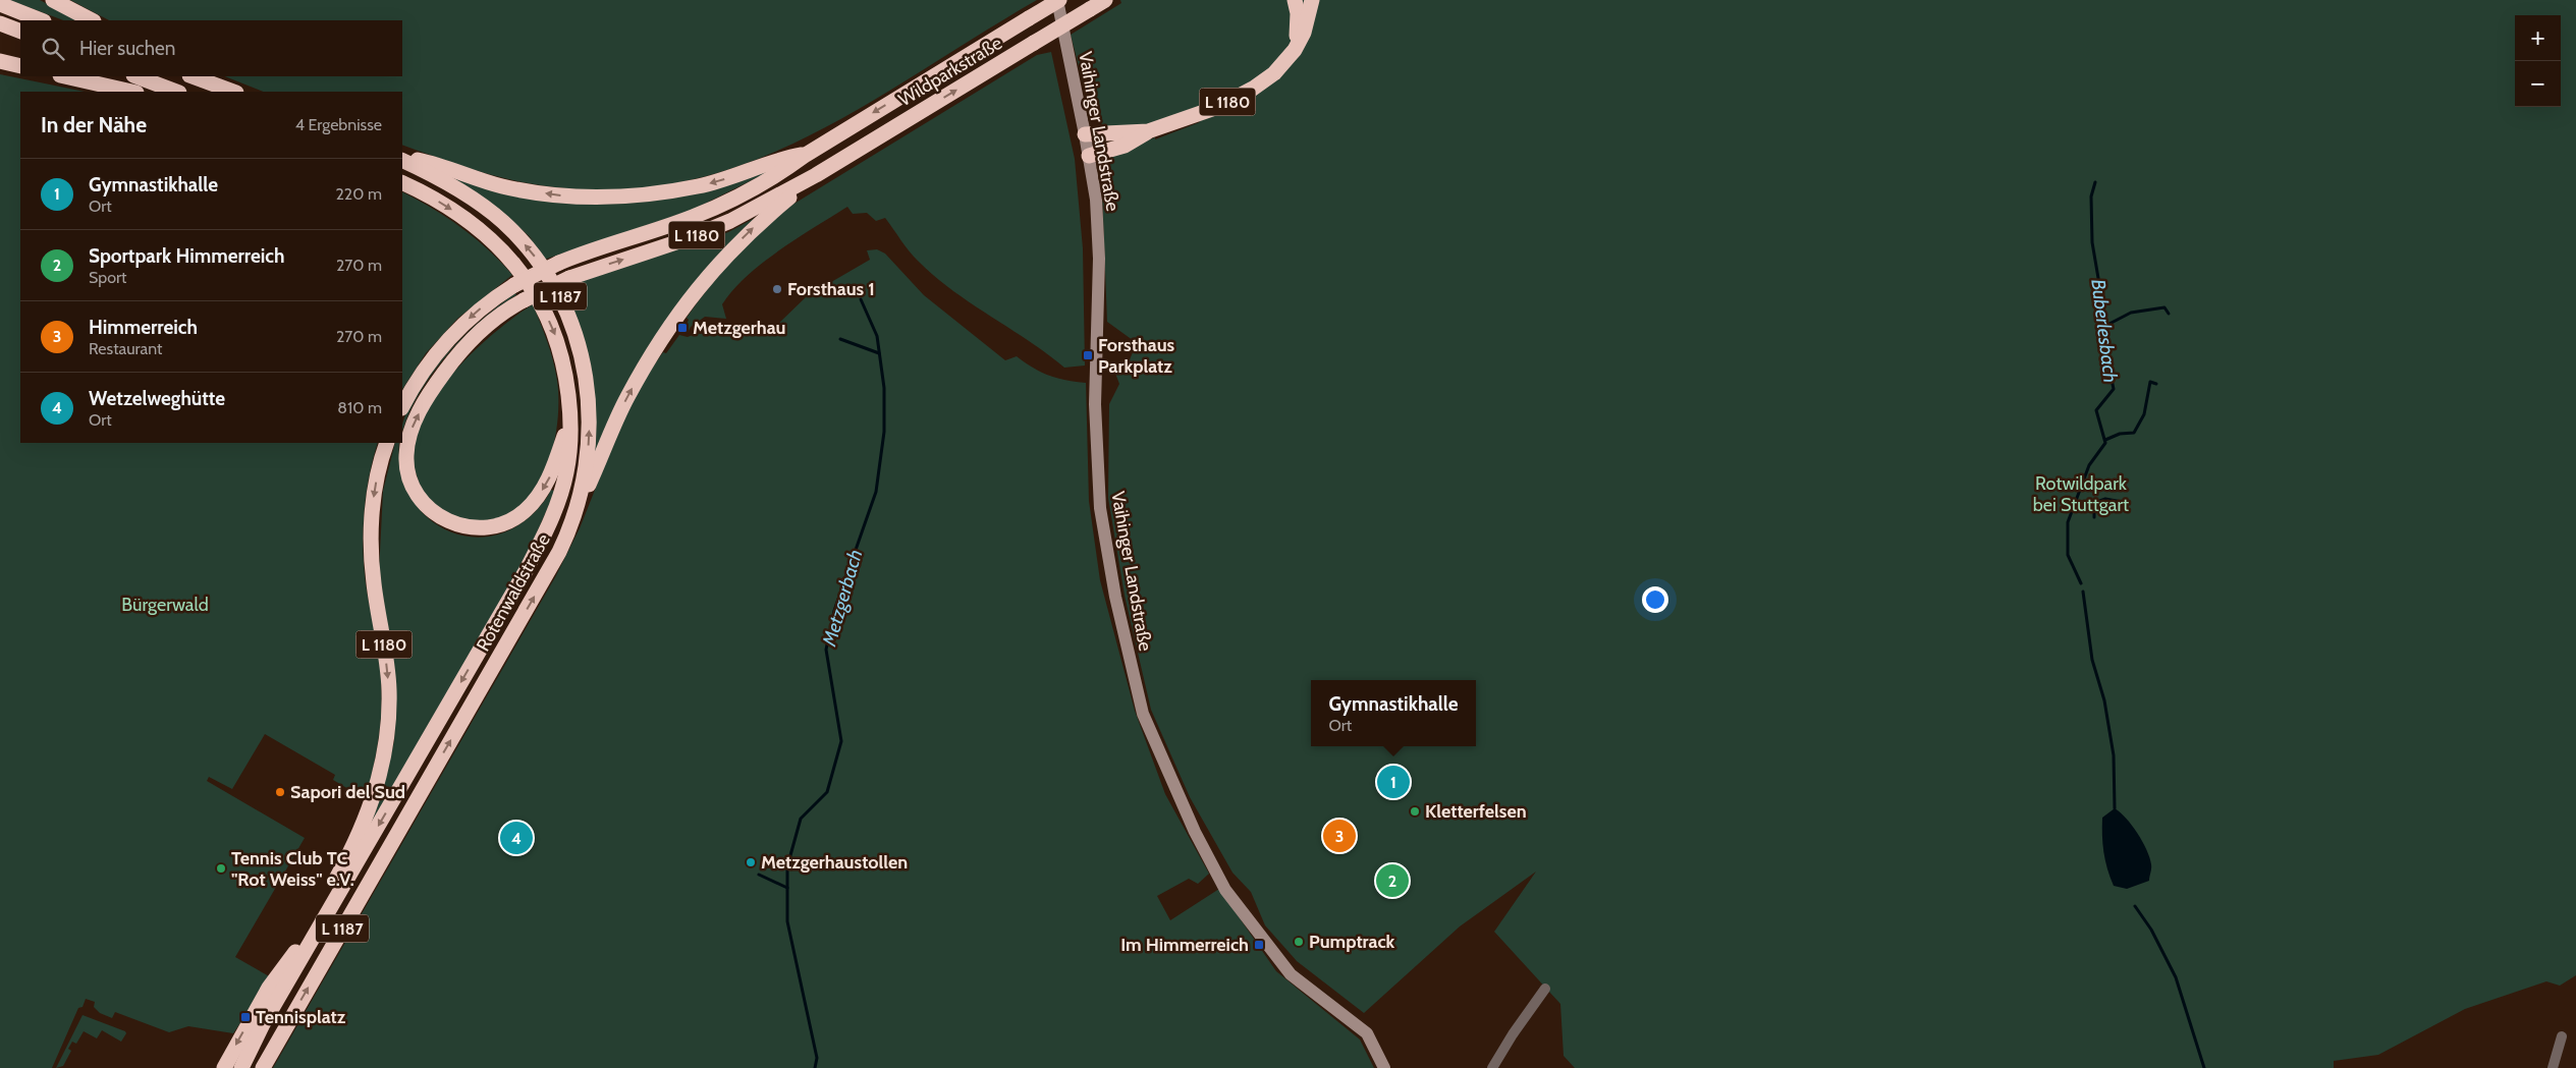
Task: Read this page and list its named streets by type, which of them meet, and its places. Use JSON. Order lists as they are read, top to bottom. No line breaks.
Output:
{"streets":{"highway":["Wildparkstraße","L 1180","L 1187","Rotenwaldstraße"],"street":["Vaihinger Landstraße"]},"crossings":[["Wildparkstraße","L 1180"],["Wildparkstraße","Vaihinger Landstraße"],["L 1180","Vaihinger Landstraße"],["L 1180","L 1187"],["L 1180","Rotenwaldstraße"],["L 1187","Rotenwaldstraße"]],"water":["Buberlesbach","Metzgerbach"],"parks":["Rotwildpark bei Stuttgart","Bürgerwald"],"places":{"other":["Forsthaus 1","Sapori del Sud","Kletterfelsen","Metzgerhaustollen","Tennis Club TC \"Rot Weiss\" e.V.","Pumptrack"],"transit":["Metzgerhau","Forsthaus Parkplatz","Im Himmerreich","Tennisplatz"]},"page":{"map_buttons":["+","−"],"search":"Hier suchen","heading":["In der Nähe","4 Ergebnisse"],"list":[{"mark":"1","name":"Gymnastikhalle","note":"Ort","value":"220 m"},{"mark":"2","name":"Sportpark Himmerreich","note":"Sport","value":"270 m"},{"mark":"3","name":"Himmerreich","note":"Restaurant","value":"270 m"},{"mark":"4","name":"Wetzelweghütte","note":"Ort","value":"810 m"}],"popup":["Gymnastikhalle","Ort"],"pins":["1","3","4","2"]}}
